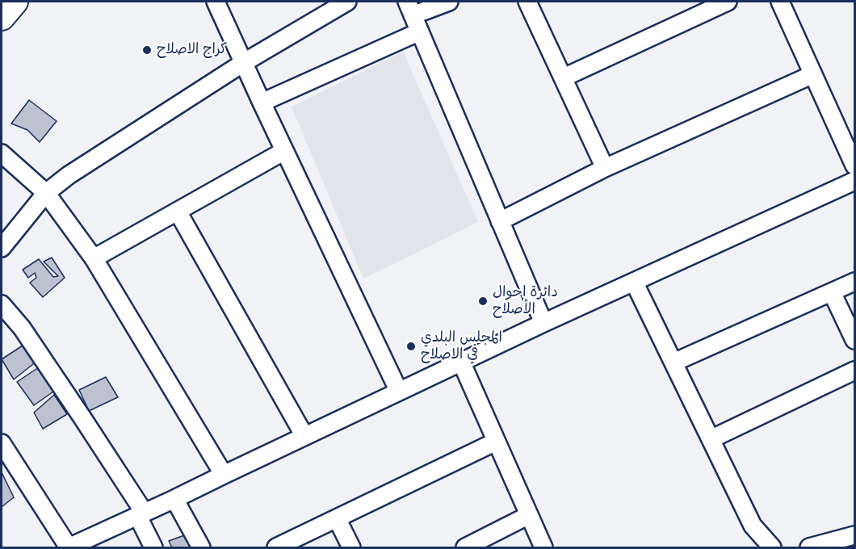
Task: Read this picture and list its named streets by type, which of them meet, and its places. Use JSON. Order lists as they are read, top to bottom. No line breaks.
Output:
{"places":["كراج الاصلاح","دائرة احوال الأصلاح","المجلس البلدي في الاصلاح"]}
